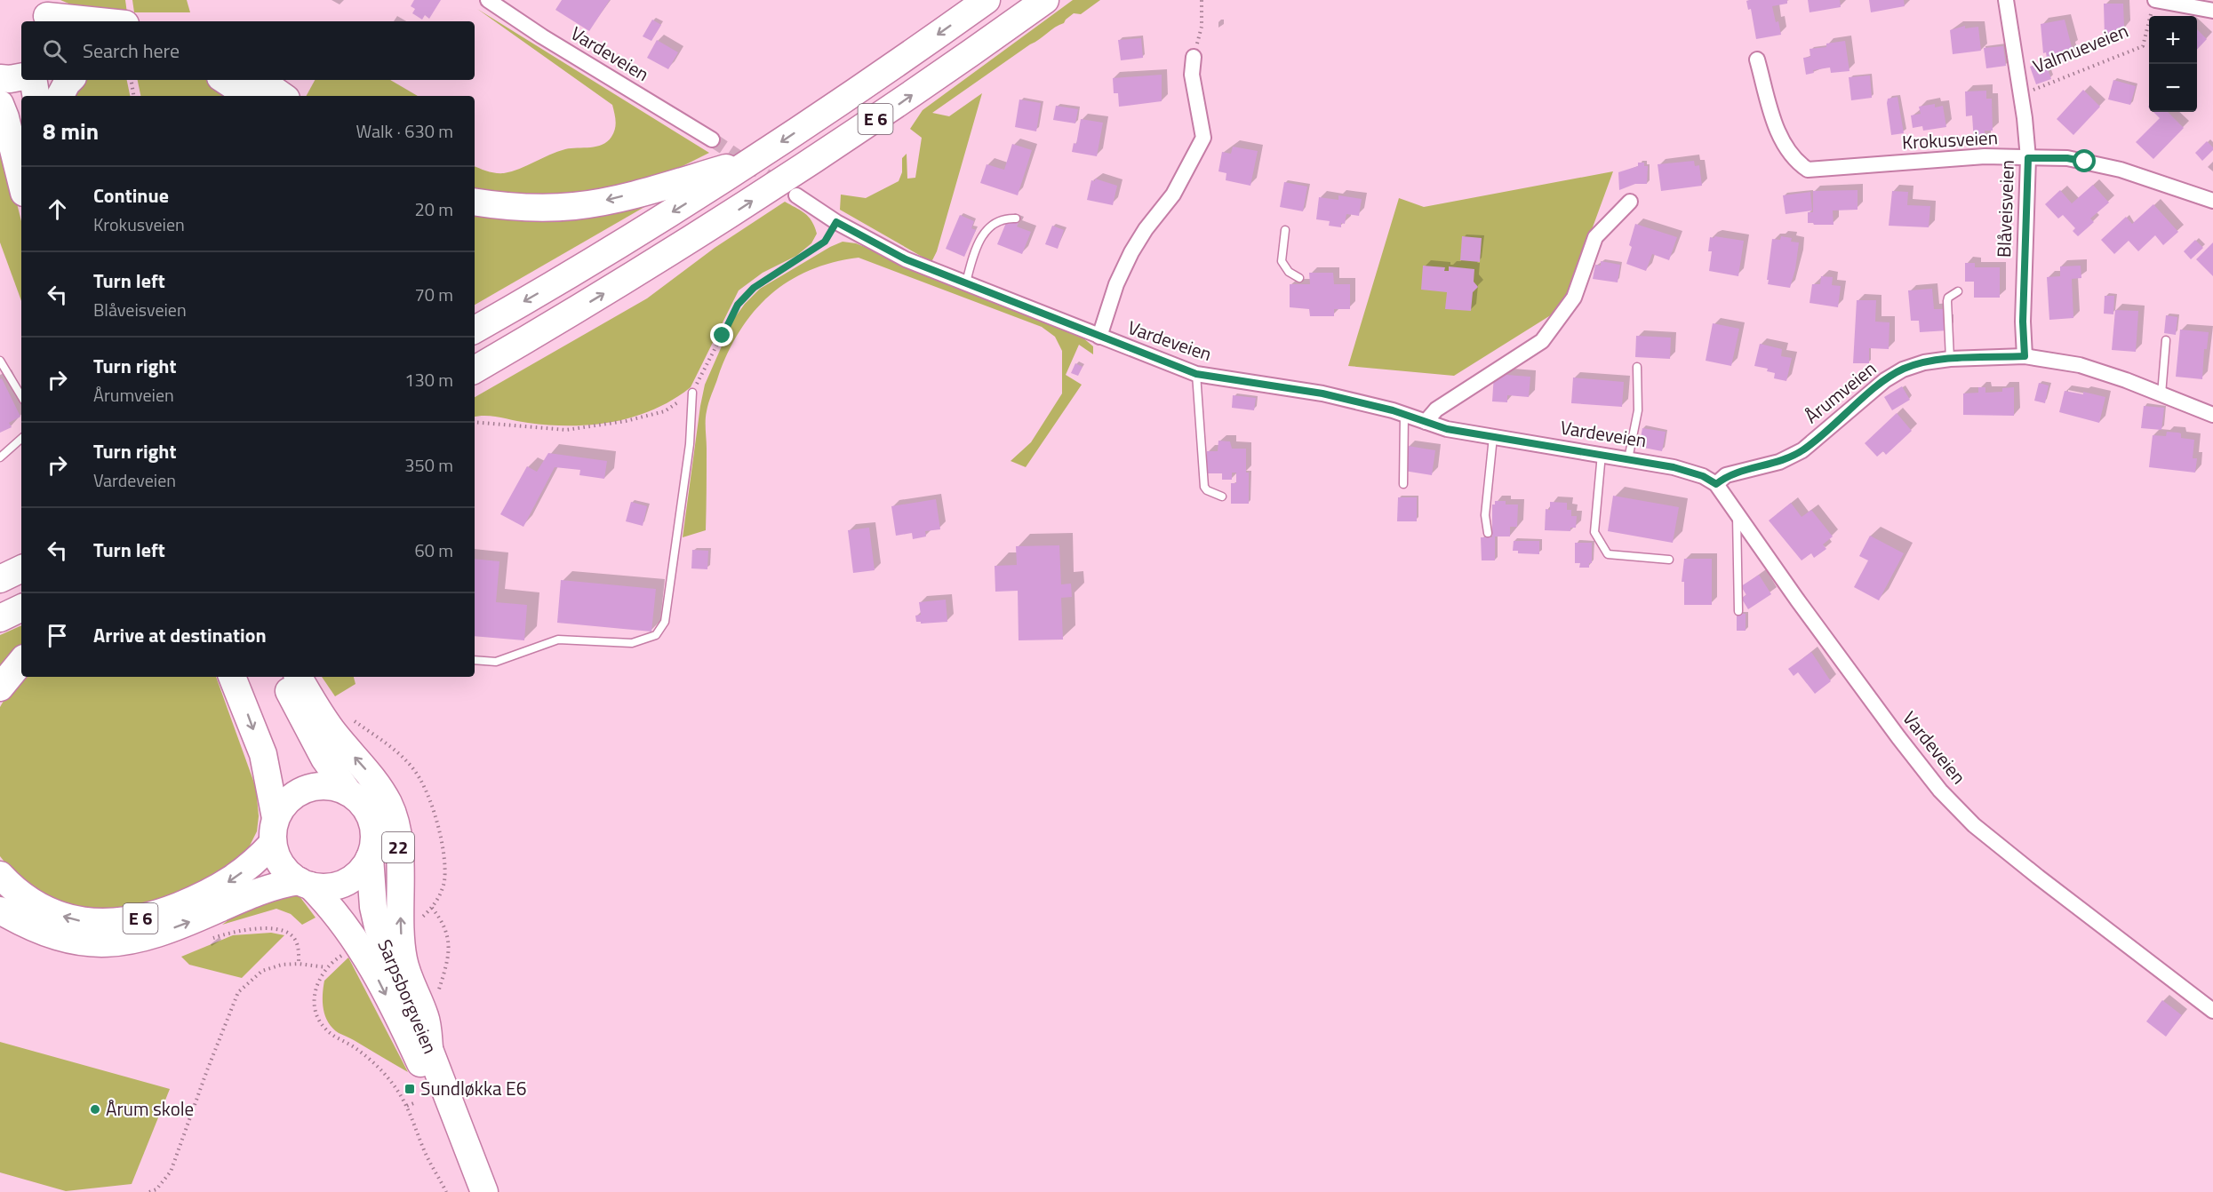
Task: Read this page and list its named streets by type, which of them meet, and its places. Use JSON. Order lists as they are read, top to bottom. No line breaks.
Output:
{"streets":{"highway":["E 6","22","Sarpsborgveien"],"street":["Vardeveien","Krokusveien","Blåveisveien","Årumveien"],"path":["Valmueveien"]},"crossings":[["Valmueveien","Blåveisveien"],["Vardeveien","Årumveien"],["E 6","22"],["E 6","Sarpsborgveien"],["Krokusveien","Blåveisveien"],["Blåveisveien","Årumveien"],["22","Sarpsborgveien"]],"places":{"transit":["Sundløkka E6"],"other":["Årum skole"]},"page":{"map_buttons":["+","−"],"search":"Search here","heading":["8 min","Walk · 630 m"],"list":[["Continue","Krokusveien","20 m"],["Turn left","Blåveisveien","70 m"],["Turn right","Årumveien","130 m"],["Turn right","Vardeveien","350 m"],["Turn left","60 m"],"Arrive at destination"]}}
